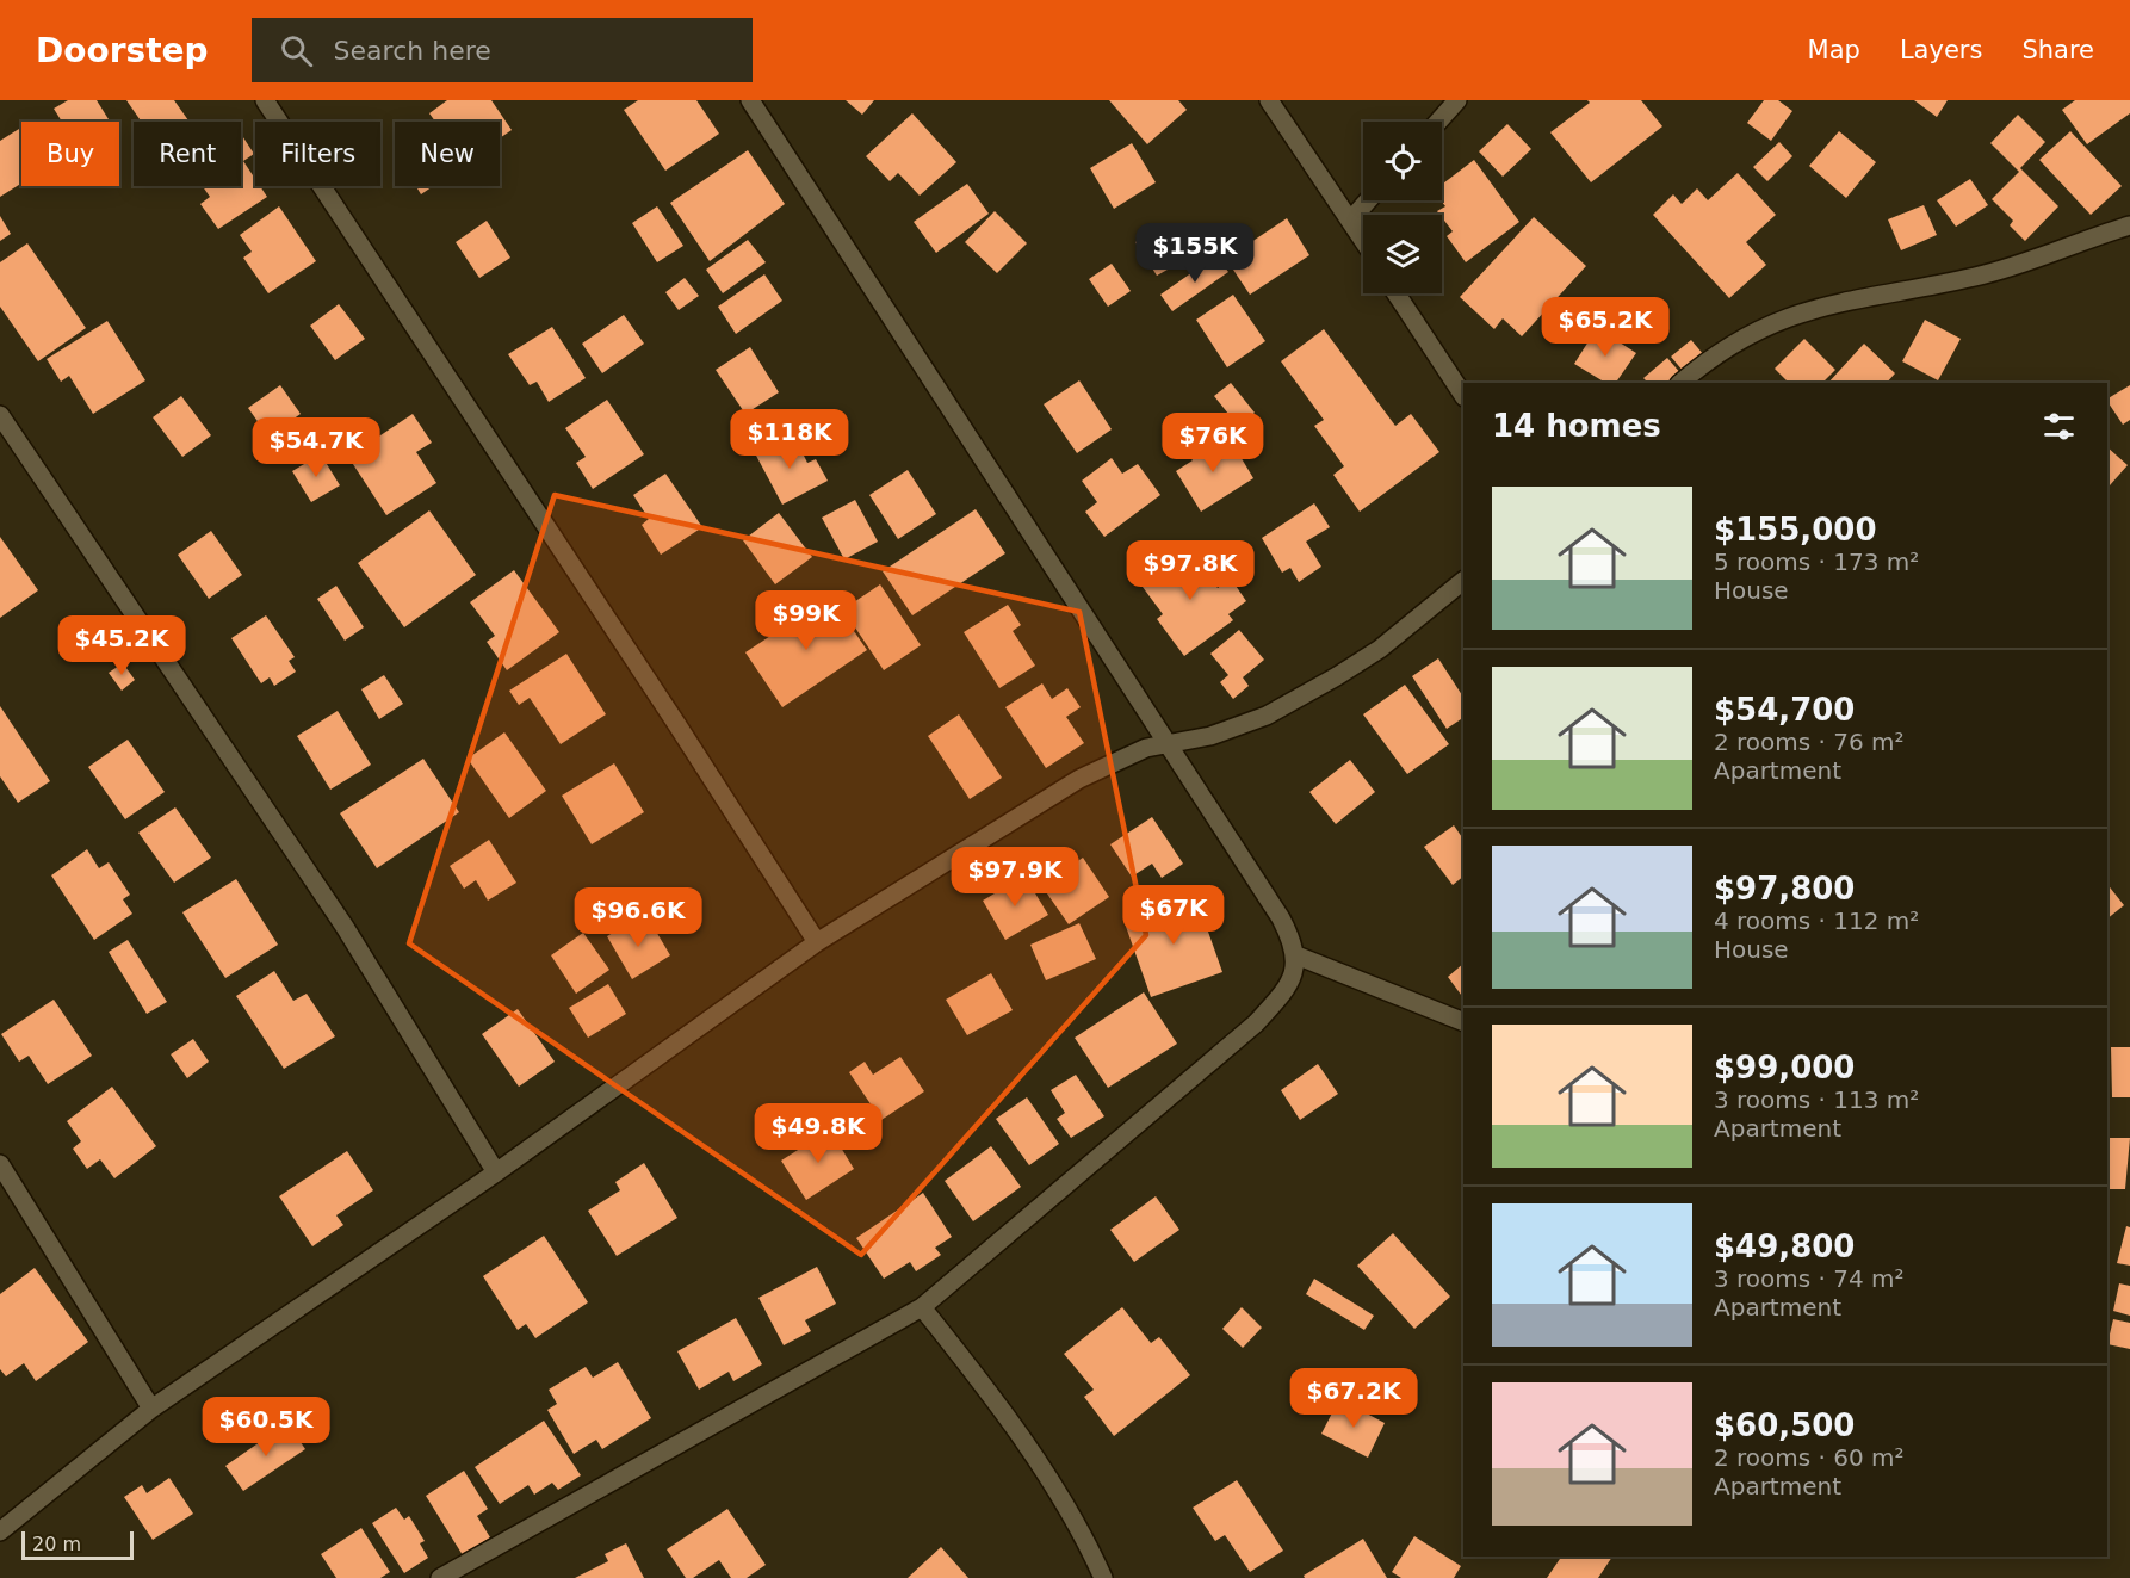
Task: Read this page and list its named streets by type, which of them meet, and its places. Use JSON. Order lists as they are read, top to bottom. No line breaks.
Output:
{"scale_bar":"20 m","page":{"header":"Doorstep","search":"Search here","nav":["Map","Layers","Share"],"chip":["Buy","Rent","Filters","New"],"price":["$155K","$65.2K","$118K","$76K","$54.7K","$97.8K","$99K","$45.2K","$97.9K","$67K","$96.6K","$49.8K","$67.2K","$60.5K"],"heading":"14 homes","list":[{"name":"$155,000","note":"5 rooms · 173 m² · House"},{"name":"$54,700","note":"2 rooms · 76 m² · Apartment"},{"name":"$97,800","note":"4 rooms · 112 m² · House"},{"name":"$99,000","note":"3 rooms · 113 m² · Apartment"},{"name":"$49,800","note":"3 rooms · 74 m² · Apartment"},{"name":"$60,500","note":"2 rooms · 60 m² · Apartment"}],"scale":"20 m"}}
